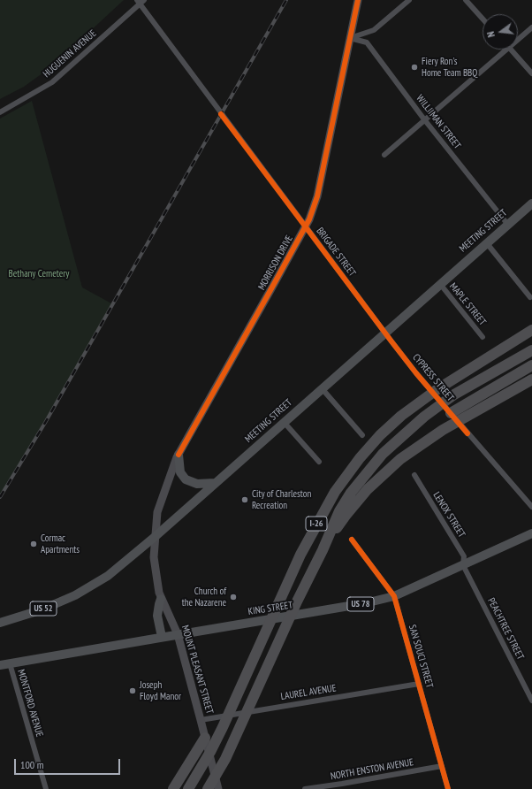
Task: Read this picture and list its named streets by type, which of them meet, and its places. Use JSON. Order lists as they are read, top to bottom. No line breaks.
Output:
{"streets":{"highway":["I-26"],"main road":["MEETING STREET","MORRISON DRIVE","US 78","US 52","KING STREET","MOUNT PLEASANT STREET"],"street":["HUGUENIN AVENUE","WILLIIMAN STREET","BRIGADE STREET","MAPLE STREET","CYPRESS STREET","LENOX STREET","PEACHTREE STREET","SAN SOUCI STREET","LAUREL AVENUE","MONTFORD AVENUE","NORTH ENSTON AVENUE"]},"crossings":[["HUGUENIN AVENUE","BRIGADE STREET"],["WILLIIMAN STREET","MEETING STREET"],["WILLIIMAN STREET","MORRISON DRIVE"],["MEETING STREET","BRIGADE STREET"],["MEETING STREET","MORRISON DRIVE"],["MEETING STREET","MAPLE STREET"],["MEETING STREET","CYPRESS STREET"],["MEETING STREET","MOUNT PLEASANT STREET"],["BRIGADE STREET","MORRISON DRIVE"],["BRIGADE STREET","CYPRESS STREET"],["MORRISON DRIVE","MOUNT PLEASANT STREET"],["LENOX STREET","KING STREET"],["LENOX STREET","PEACHTREE STREET"],["KING STREET","PEACHTREE STREET"],["KING STREET","SAN SOUCI STREET"],["KING STREET","MOUNT PLEASANT STREET"],["KING STREET","MONTFORD AVENUE"],["SAN SOUCI STREET","LAUREL AVENUE"],["SAN SOUCI STREET","NORTH ENSTON AVENUE"],["MOUNT PLEASANT STREET","LAUREL AVENUE"]],"parks":["Bethany Cemetery"],"places":["Fiery Ron's Home Team BBQ","City of Charleston Recreation","Cormac Apartments","Church of the Nazarene","Joseph Floyd Manor"],"scale_bar":"100 m","north":"left"}
